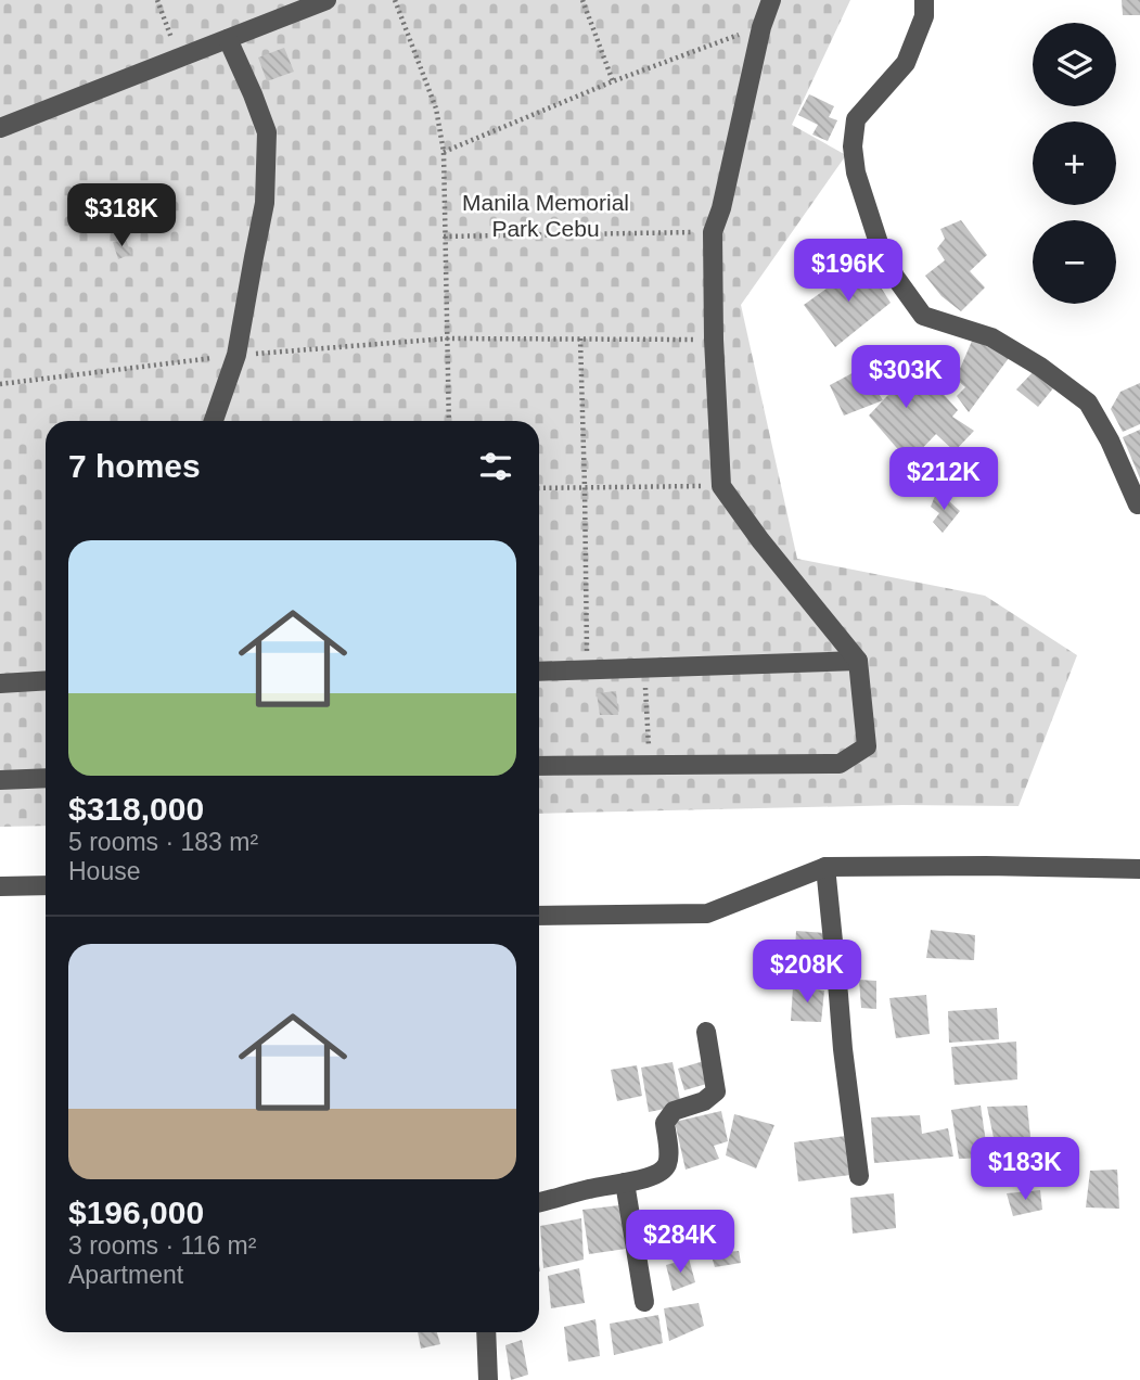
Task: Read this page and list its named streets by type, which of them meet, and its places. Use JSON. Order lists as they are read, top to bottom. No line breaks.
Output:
{"parks":["Manila Memorial Park Cebu"],"page":{"map_buttons":["+","−"],"price":["$318K","$196K","$303K","$212K","$208K","$183K","$284K"],"heading":"7 homes","list":[{"name":"$318,000","note":"5 rooms · 183 m² · House"},{"name":"$196,000","note":"3 rooms · 116 m² · Apartment"}]}}
